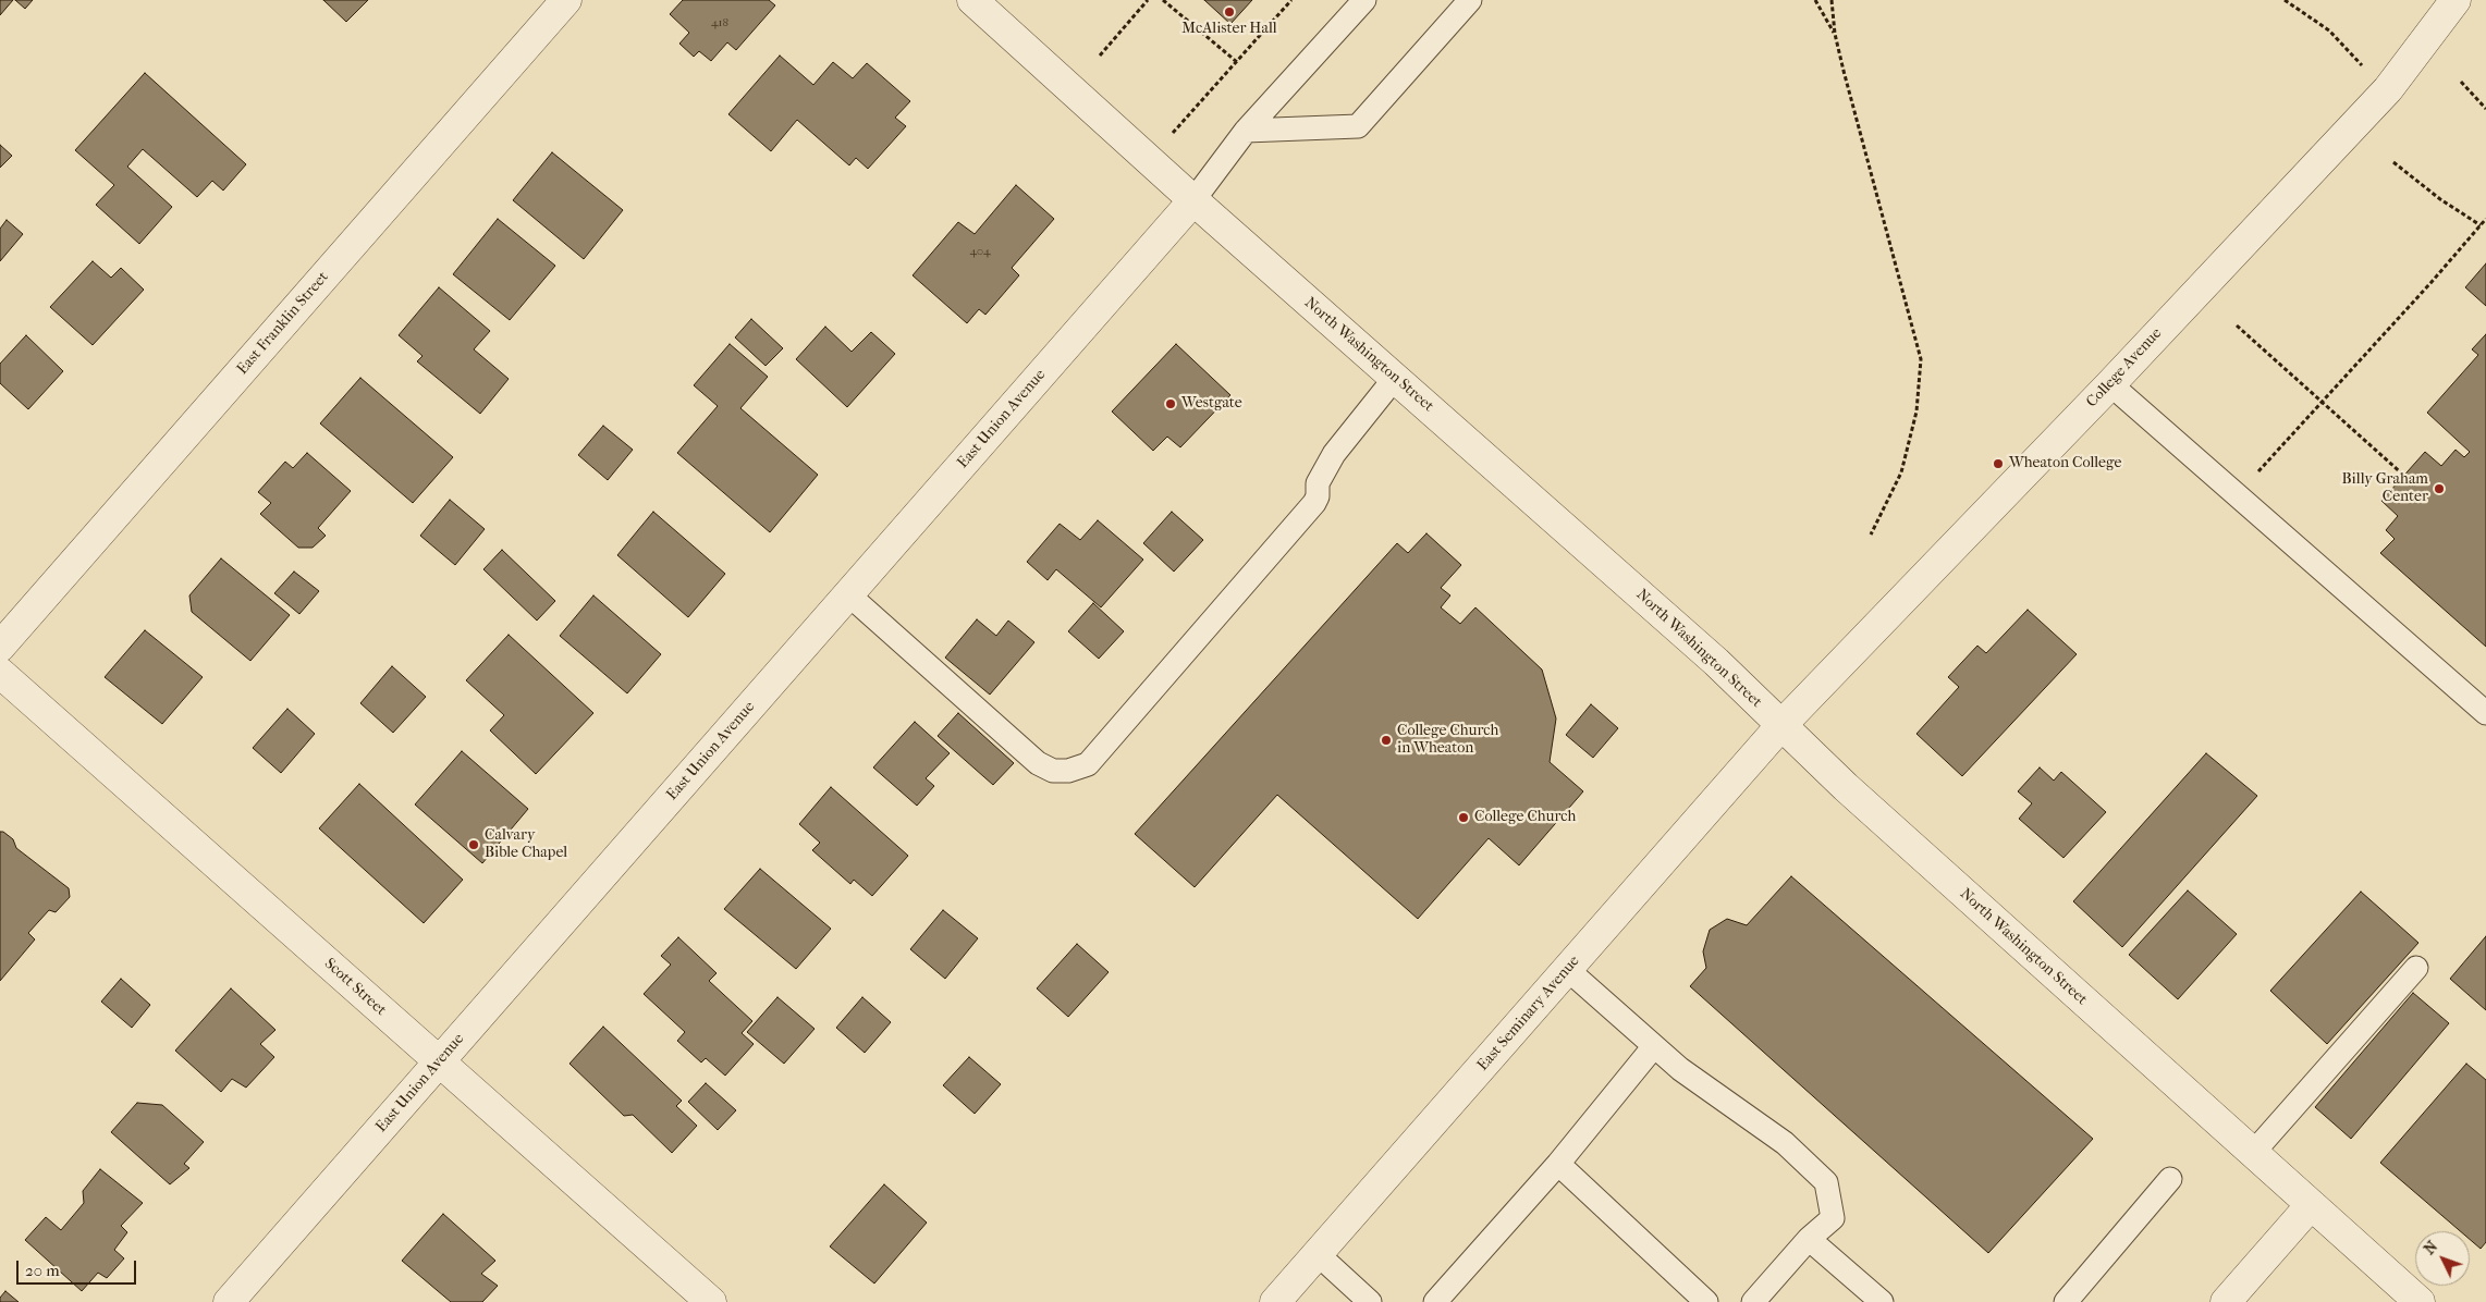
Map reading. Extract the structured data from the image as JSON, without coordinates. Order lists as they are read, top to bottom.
{
  "streets": {
    "street": [
      "East Franklin Street",
      "North Washington Street",
      "College Avenue",
      "East Union Avenue",
      "Scott Street",
      "East Seminary Avenue"
    ]
  },
  "crossings": [
    ["North Washington Street", "College Avenue"],
    ["North Washington Street", "East Union Avenue"],
    ["North Washington Street", "East Seminary Avenue"],
    ["College Avenue", "East Seminary Avenue"],
    ["East Union Avenue", "Scott Street"]
  ],
  "places": [
    "McAlister Hall",
    "Westgate",
    "Wheaton College",
    "Billy Graham Center",
    "College Church in Wheaton",
    "College Church",
    "Calvary Bible Chapel"
  ],
  "house_numbers": ["418", "404"],
  "scale_bar": "20 m",
  "north": "top left"
}
